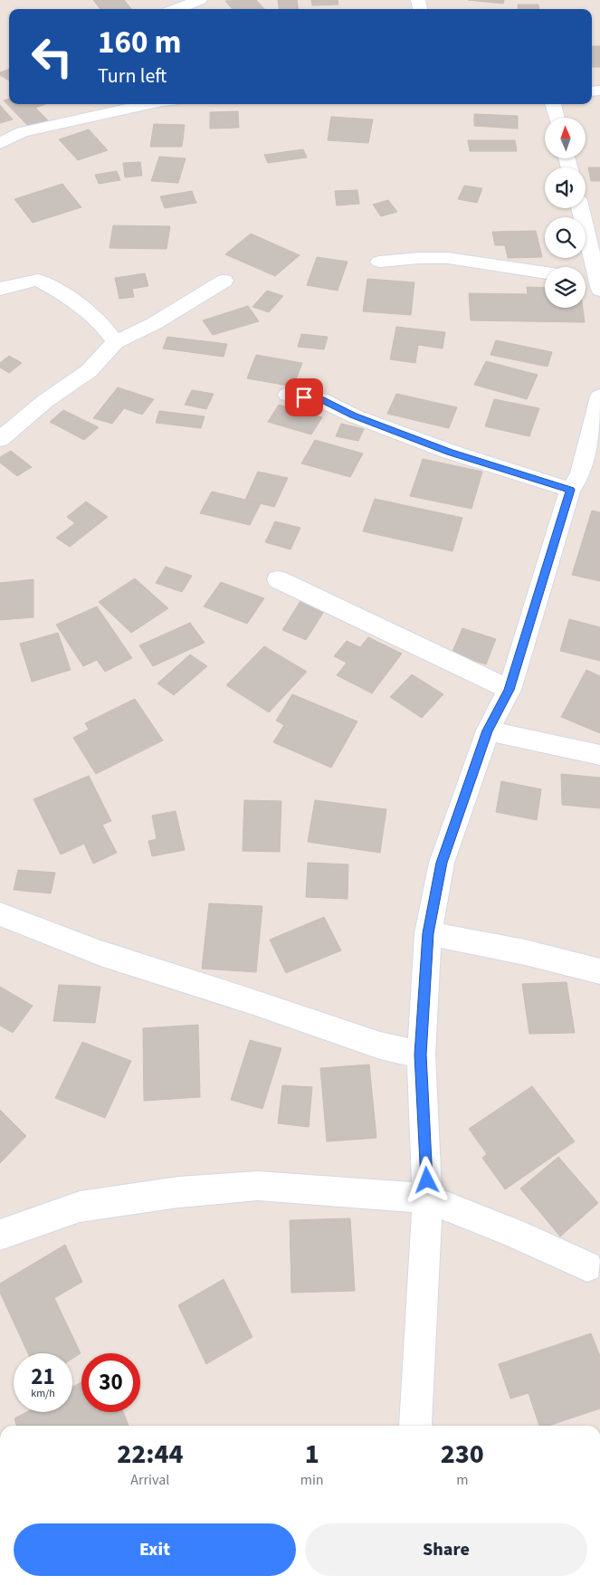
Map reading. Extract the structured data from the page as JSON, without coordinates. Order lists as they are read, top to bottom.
{
  "north": "top",
  "page": {
    "turn": ["160 m", "Turn left"],
    "speed": "21 km/h",
    "limit": "30",
    "eta": [
      "22:44",
      "Arrival",
      "1",
      "min",
      "230",
      "m"
    ],
    "buttons": ["Exit", "Share"]
  }
}
